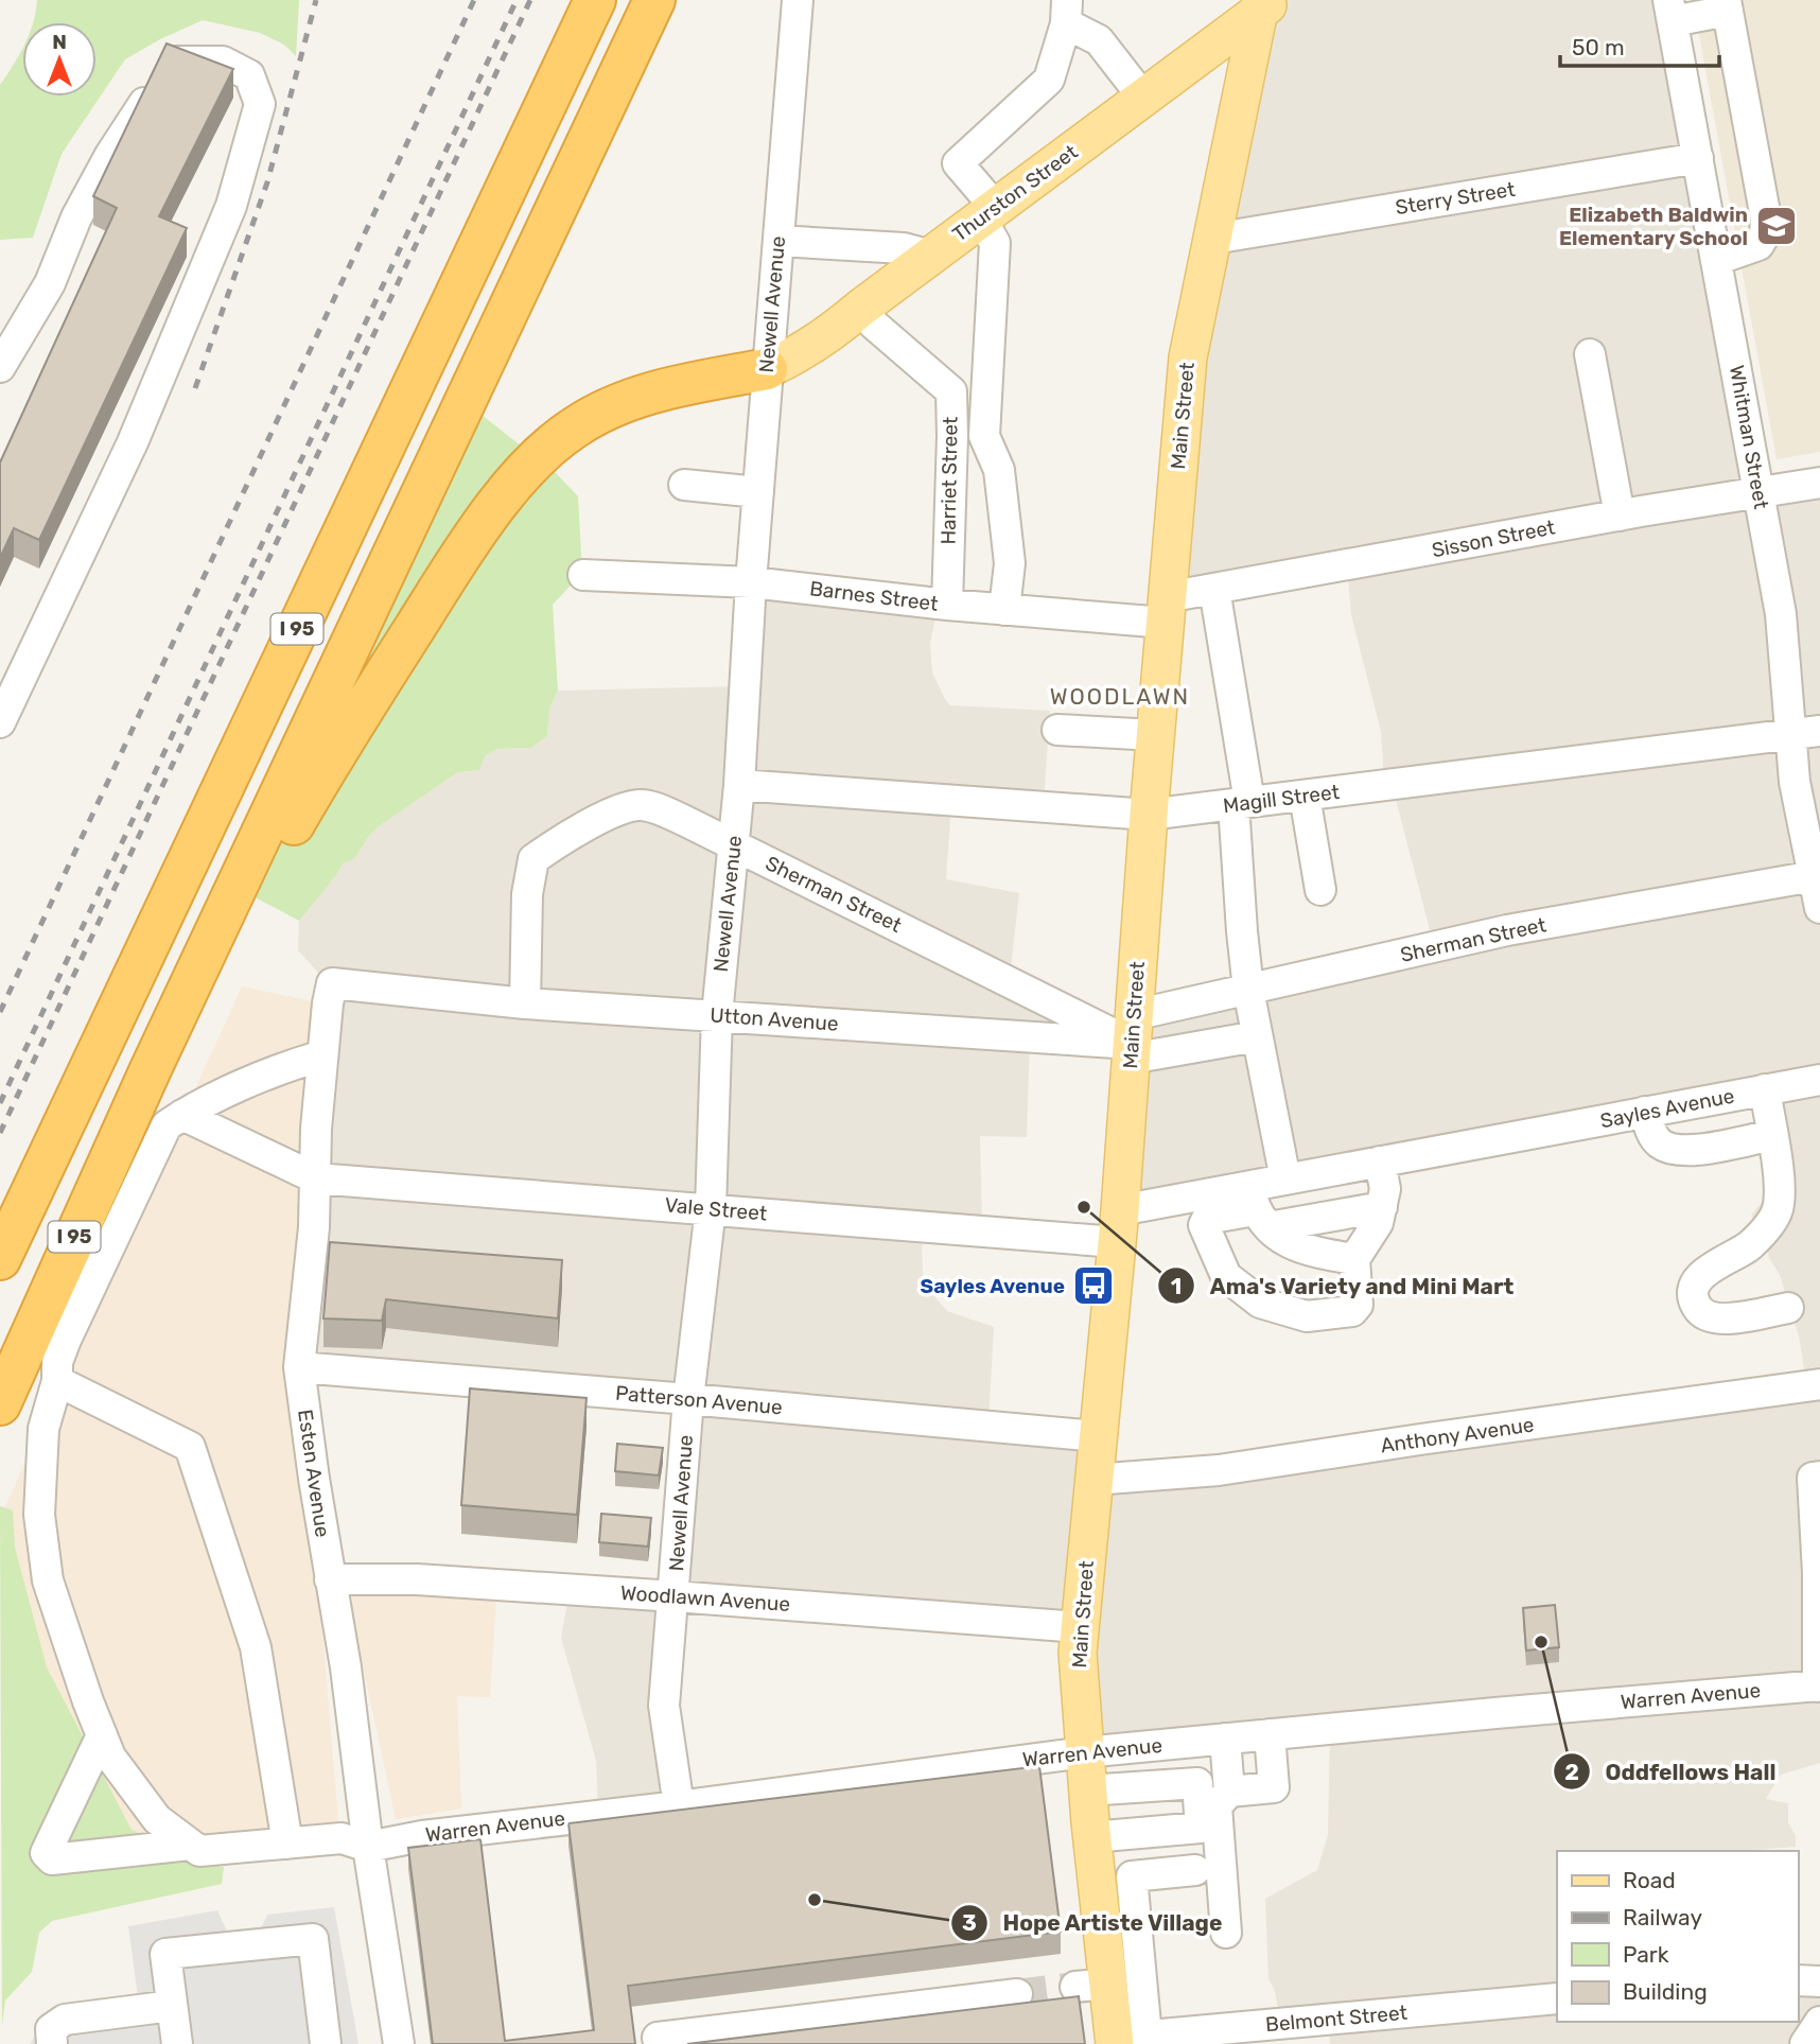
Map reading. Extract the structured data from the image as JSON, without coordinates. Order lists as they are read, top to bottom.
{
  "streets": {
    "highway": ["I 95"],
    "main road": ["Thurston Street", "Main Street"],
    "street": [
      "Sterry Street",
      "Newell Avenue",
      "Whitman Street",
      "Harriet Street",
      "Sisson Street",
      "Barnes Street",
      "Magill Street",
      "Sherman Street",
      "Utton Avenue",
      "Sayles Avenue",
      "Vale Street",
      "Patterson Avenue",
      "Anthony Avenue",
      "Esten Avenue",
      "Woodlawn Avenue",
      "Warren Avenue",
      "Belmont Street"
    ]
  },
  "crossings": [
    ["Thurston Street", "Newell Avenue"],
    ["Thurston Street", "Main Street"],
    ["Thurston Street", "Harriet Street"],
    ["Sterry Street", "Main Street"],
    ["Sterry Street", "Whitman Street"],
    ["Newell Avenue", "Barnes Street"],
    ["Newell Avenue", "Magill Street"],
    ["Newell Avenue", "Sherman Street"],
    ["Newell Avenue", "Utton Avenue"],
    ["Newell Avenue", "Vale Street"],
    ["Newell Avenue", "Patterson Avenue"],
    ["Newell Avenue", "Woodlawn Avenue"],
    ["Newell Avenue", "Warren Avenue"],
    ["Main Street", "Sisson Street"],
    ["Main Street", "Barnes Street"],
    ["Main Street", "Magill Street"],
    ["Main Street", "Sherman Street"],
    ["Main Street", "Utton Avenue"],
    ["Main Street", "Sayles Avenue"],
    ["Main Street", "Vale Street"],
    ["Main Street", "Patterson Avenue"],
    ["Main Street", "Anthony Avenue"],
    ["Main Street", "Woodlawn Avenue"],
    ["Main Street", "Warren Avenue"],
    ["Main Street", "Belmont Street"],
    ["Whitman Street", "Sisson Street"],
    ["Whitman Street", "Magill Street"],
    ["Whitman Street", "Sherman Street"],
    ["Harriet Street", "Barnes Street"],
    ["Sisson Street", "Barnes Street"],
    ["Sherman Street", "Utton Avenue"],
    ["Utton Avenue", "Esten Avenue"],
    ["Sayles Avenue", "Vale Street"],
    ["Vale Street", "Esten Avenue"],
    ["Patterson Avenue", "Esten Avenue"],
    ["Esten Avenue", "Woodlawn Avenue"],
    ["Esten Avenue", "Warren Avenue"]
  ],
  "districts": ["WOODLAWN"],
  "places": {
    "school or university": ["Elizabeth Baldwin Elementary School"],
    "other": ["Ama's Variety and Mini Mart", "Oddfellows Hall", "Hope Artiste Village"],
    "bus stop": ["Sayles Avenue"]
  },
  "legend": [
    "Road",
    "Railway",
    "Park",
    "Building"
  ],
  "scale_bar": "50 m",
  "north": "top"
}
